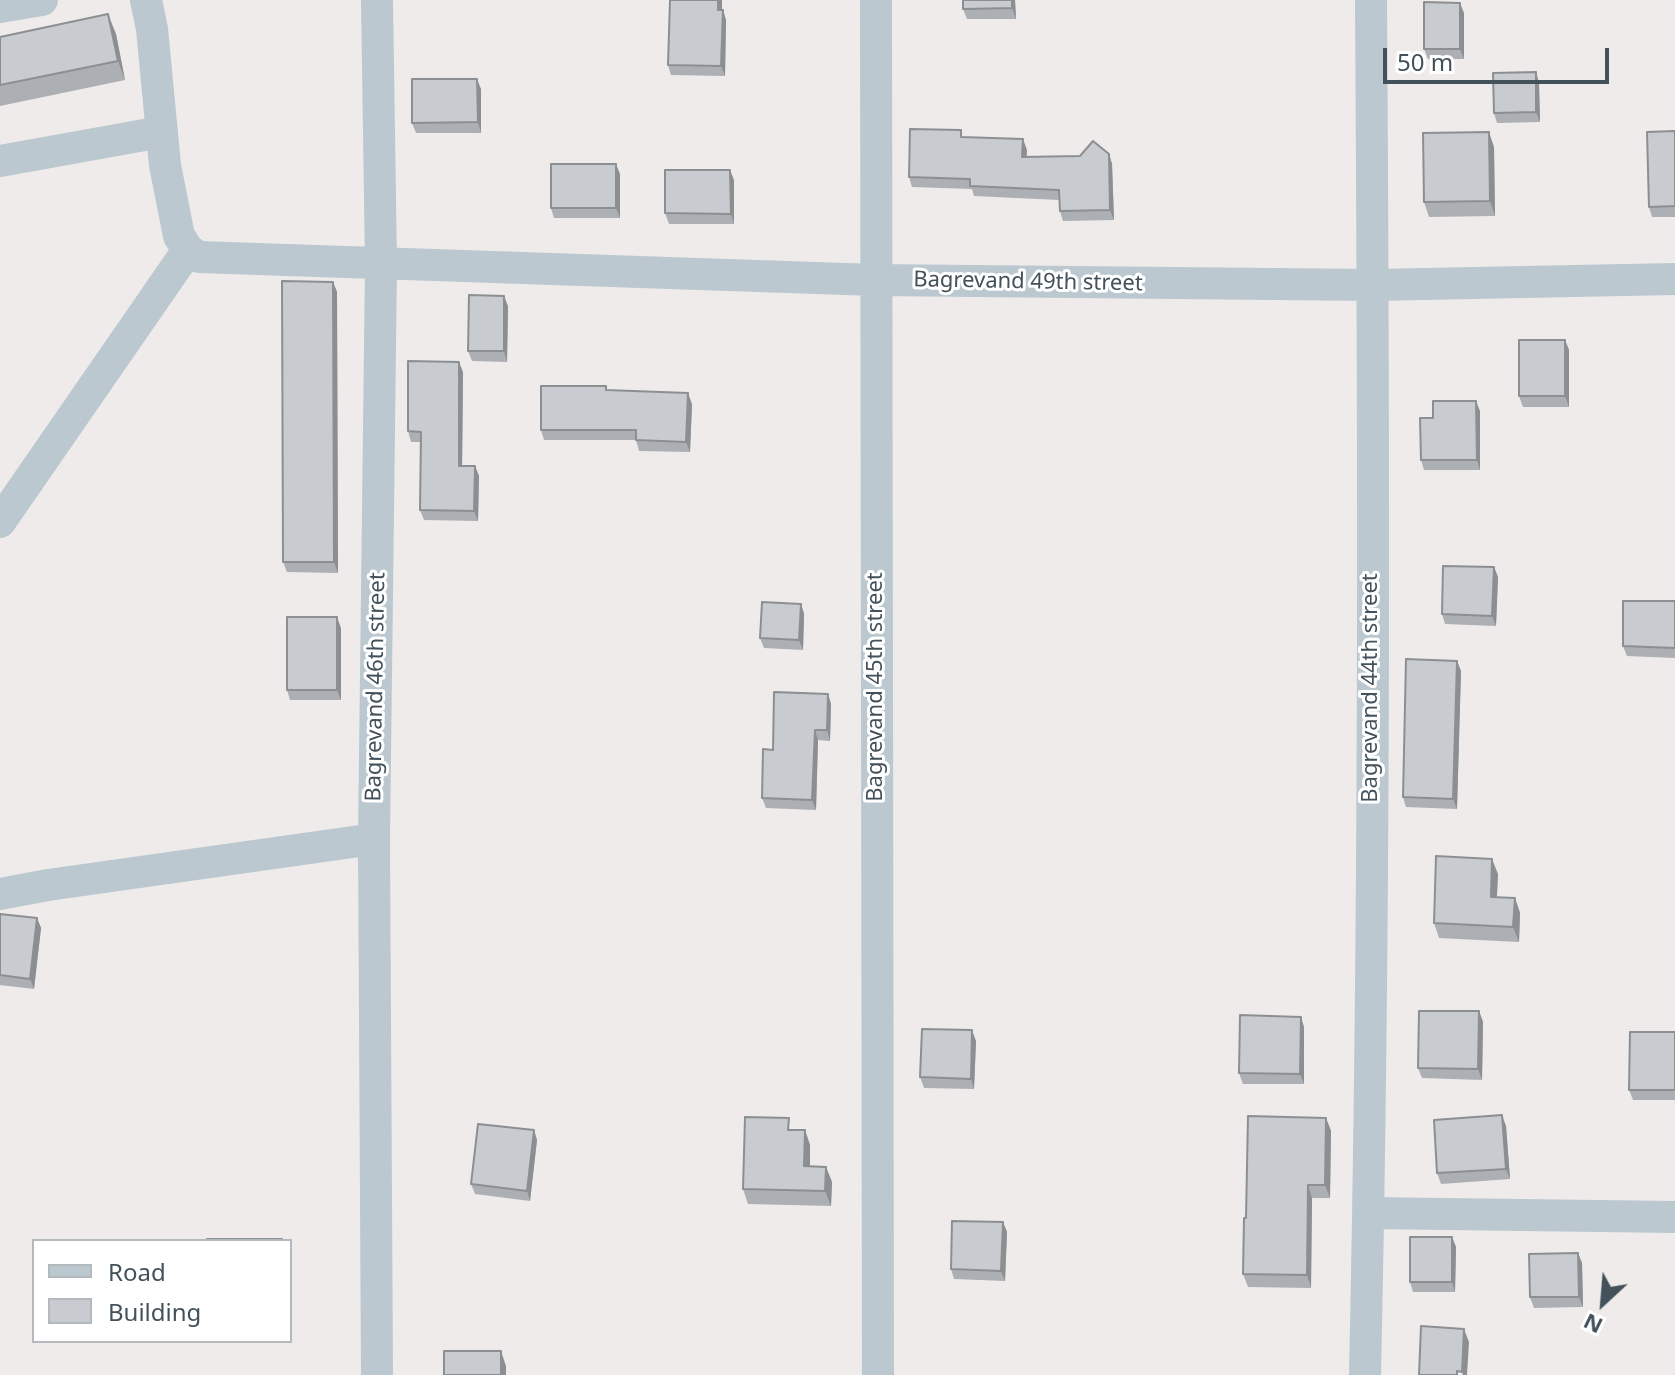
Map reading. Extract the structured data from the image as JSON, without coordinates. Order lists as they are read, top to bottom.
{
  "streets": {
    "street": [
      "Bagrevand 49th street",
      "Bagrevand 46th street",
      "Bagrevand 45th street",
      "Bagrevand 44th street"
    ]
  },
  "crossings": [
    ["Bagrevand 49th street", "Bagrevand 46th street"],
    ["Bagrevand 49th street", "Bagrevand 45th street"],
    ["Bagrevand 49th street", "Bagrevand 44th street"]
  ],
  "legend": ["Road", "Building"],
  "scale_bar": "50 m",
  "north": "bottom left"
}
